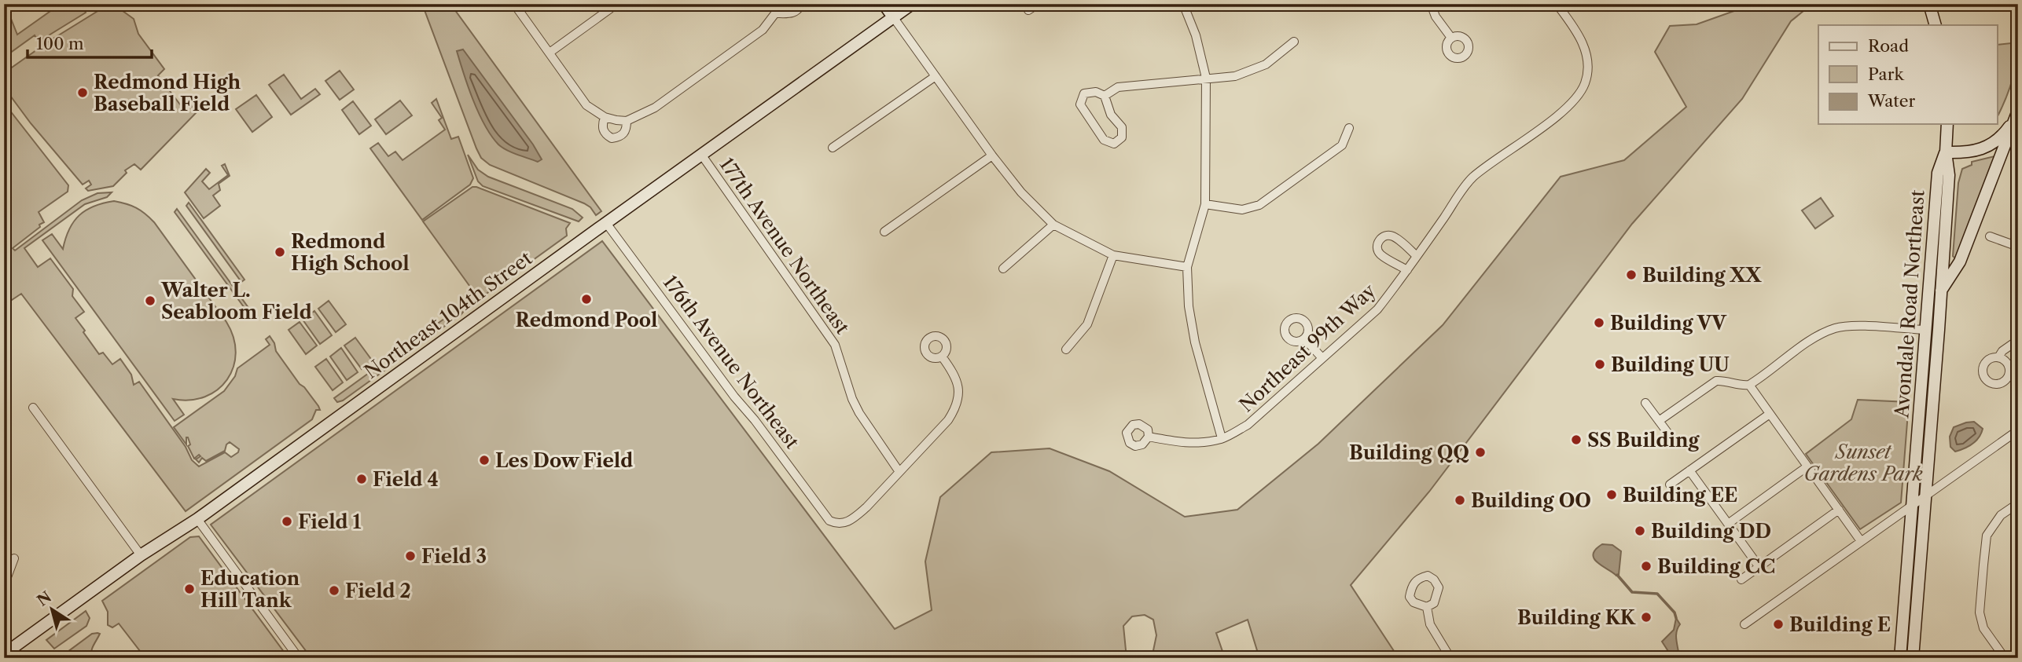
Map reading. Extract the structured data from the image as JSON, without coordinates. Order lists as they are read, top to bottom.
{
  "streets": {
    "main road": ["Avondale Road Northeast", "Northeast 104th Street"],
    "street": ["177th Avenue Northeast", "Northeast 99th Way", "176th Avenue Northeast"]
  },
  "crossings": [
    ["177th Avenue Northeast", "Northeast 104th Street"],
    ["177th Avenue Northeast", "176th Avenue Northeast"],
    ["Northeast 104th Street", "176th Avenue Northeast"]
  ],
  "parks": ["Sunset Gardens Park"],
  "places": [
    "Redmond High Baseball Field",
    "Redmond High School",
    "Building XX",
    "Redmond Pool",
    "Walter L. Seabloom Field",
    "Building VV",
    "Building UU",
    "SS Building",
    "Building QQ",
    "Les Dow Field",
    "Field 4",
    "Building EE",
    "Building OO",
    "Field 1",
    "Building DD",
    "Field 3",
    "Building CC",
    "Education Hill Tank",
    "Field 2",
    "Building KK",
    "Building E"
  ],
  "legend": ["Road", "Park", "Water"],
  "scale_bar": "100 m",
  "north": "top left"
}
